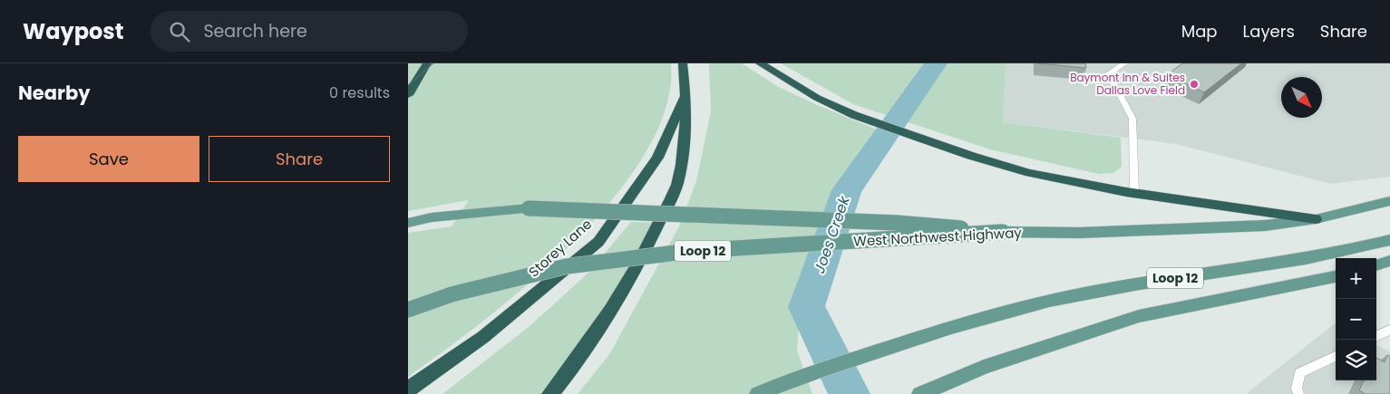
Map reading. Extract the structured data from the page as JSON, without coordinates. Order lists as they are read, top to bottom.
{
  "streets": {
    "highway": ["Storey Lane"],
    "main road": ["West Northwest Highway", "Loop 12"]
  },
  "water": ["Joes Creek"],
  "places": ["Baymont Inn & Suites Dallas Love Field"],
  "north": "bottom right",
  "page": {
    "header": "Waypost",
    "search": "Search here",
    "nav": ["Map", "Layers", "Share"],
    "heading": ["Nearby", "0 results"],
    "buttons": ["Save", "Share"],
    "map_buttons": ["+", "−"]
  }
}
